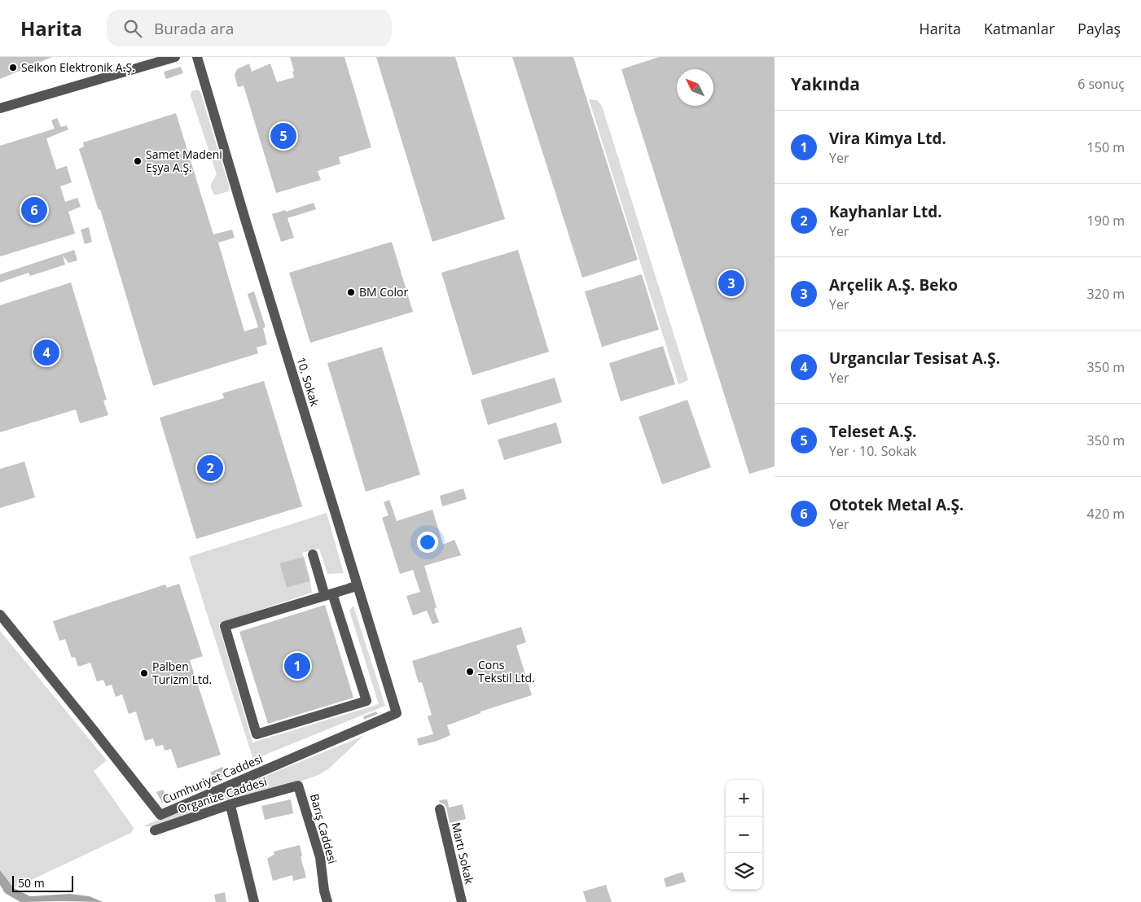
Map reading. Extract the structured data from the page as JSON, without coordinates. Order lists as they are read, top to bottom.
{
  "streets": {
    "street": [
      "10. Sokak",
      "Cumhuriyet Caddesi",
      "Organize Caddesi",
      "Barış Caddesi",
      "Martı Sokak"
    ]
  },
  "crossings": [
    ["10. Sokak", "Cumhuriyet Caddesi"],
    ["Organize Caddesi", "Barış Caddesi"]
  ],
  "places": [
    "Seikon Elektronik A.Ş.",
    "Samet Madeni Eşya A.Ş.",
    "BM Color",
    "Cons Tekstil Ltd.",
    "Palben Turizm Ltd."
  ],
  "scale_bar": "50 m",
  "north": "top left",
  "page": {
    "header": "Harita",
    "search": "Burada ara",
    "nav": ["Harita", "Katmanlar", "Paylaş"],
    "heading": ["Yakında", "6 sonuç"],
    "list": [
      {
        "mark": "1",
        "name": "Vira Kimya Ltd.",
        "note": "Yer",
        "value": "150 m"
      },
      {
        "mark": "2",
        "name": "Kayhanlar Ltd.",
        "note": "Yer",
        "value": "190 m"
      },
      {
        "mark": "3",
        "name": "Arçelik A.Ş. Beko",
        "note": "Yer",
        "value": "320 m"
      },
      {
        "mark": "4",
        "name": "Urgancılar Tesisat A.Ş.",
        "note": "Yer",
        "value": "350 m"
      },
      {
        "mark": "5",
        "name": "Teleset A.Ş.",
        "note": "Yer · 10. Sokak",
        "value": "350 m"
      },
      {
        "mark": "6",
        "name": "Ototek Metal A.Ş.",
        "note": "Yer",
        "value": "420 m"
      }
    ],
    "pins": [
      "5",
      "6",
      "3",
      "4",
      "2",
      "1"
    ],
    "map_buttons": ["+", "−"],
    "scale": "50 m"
  }
}
